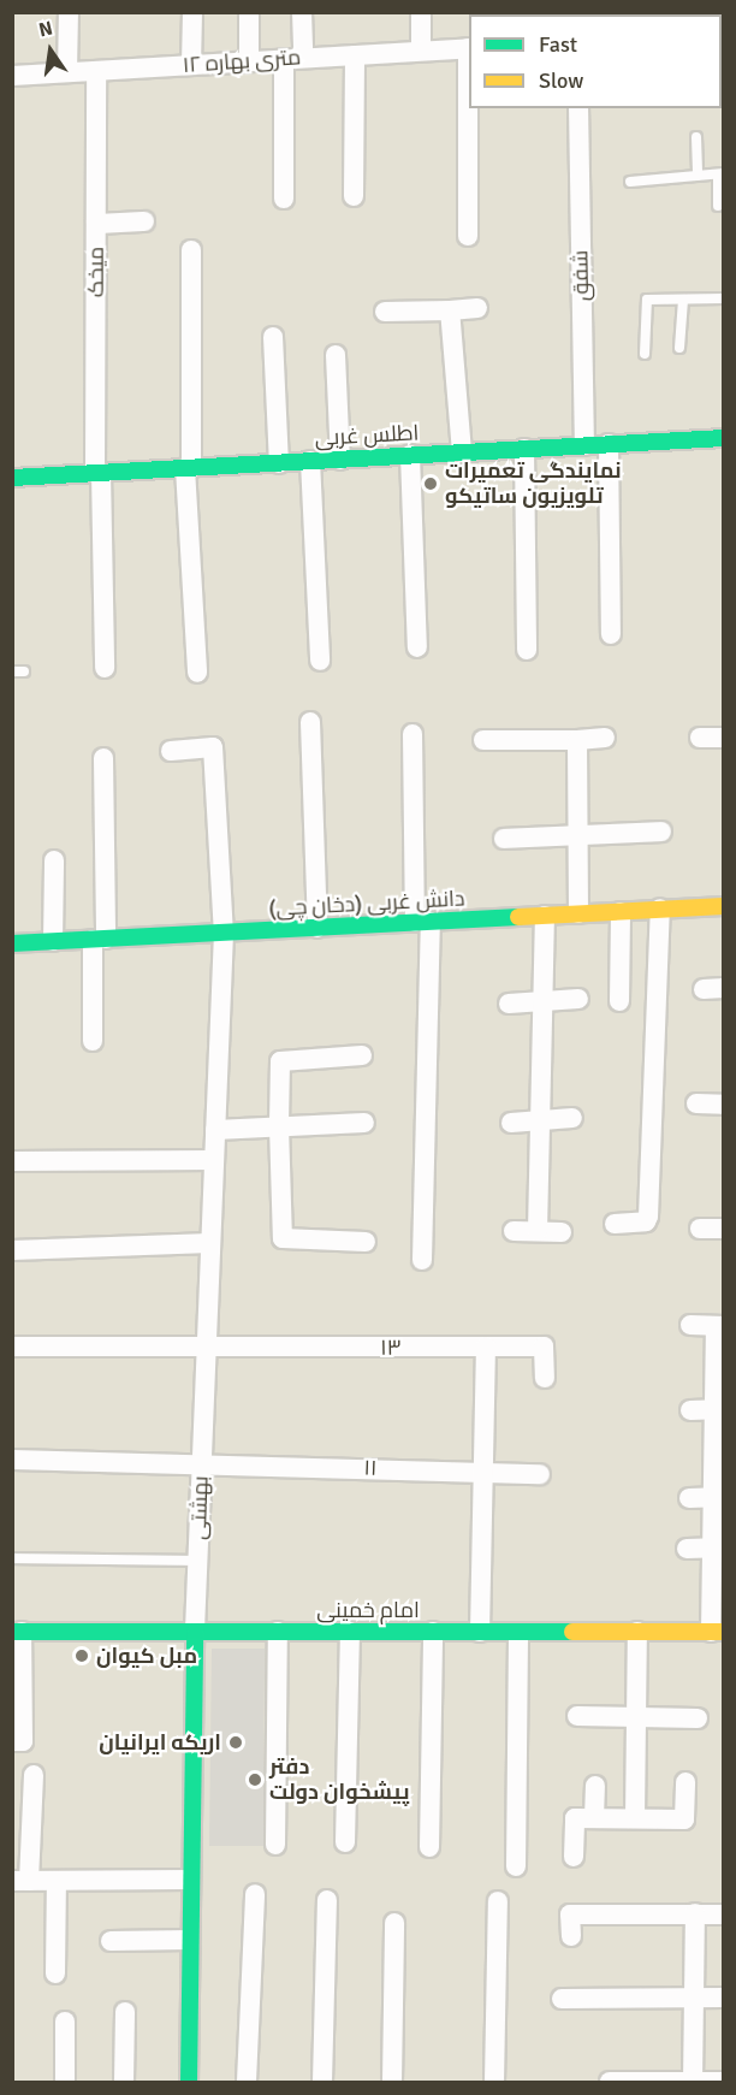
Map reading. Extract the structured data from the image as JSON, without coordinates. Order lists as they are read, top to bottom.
{
  "streets": {
    "street": [
      "۱۲ متری بهاره",
      "میخک",
      "شفق",
      "اطلس غربی",
      "دانش غربی (دخان چی)",
      "۱۳",
      "۱۱",
      "بهشتی",
      "امام خمینی"
    ]
  },
  "crossings": [
    ["۱۲ متری بهاره", "میخک"],
    ["میخک", "اطلس غربی"],
    ["شفق", "اطلس غربی"],
    ["دانش غربی (دخان چی)", "بهشتی"],
    ["۱۳", "بهشتی"],
    ["۱۱", "بهشتی"],
    ["بهشتی", "امام خمینی"]
  ],
  "places": [
    "نمایندگی تعمیرات تلویزیون ساتیکو",
    "مبل کیوان",
    "اریکه ایرانیان",
    "دفتر پیشخوان دولت"
  ],
  "legend": ["Fast", "Slow"],
  "north": "top"
}
